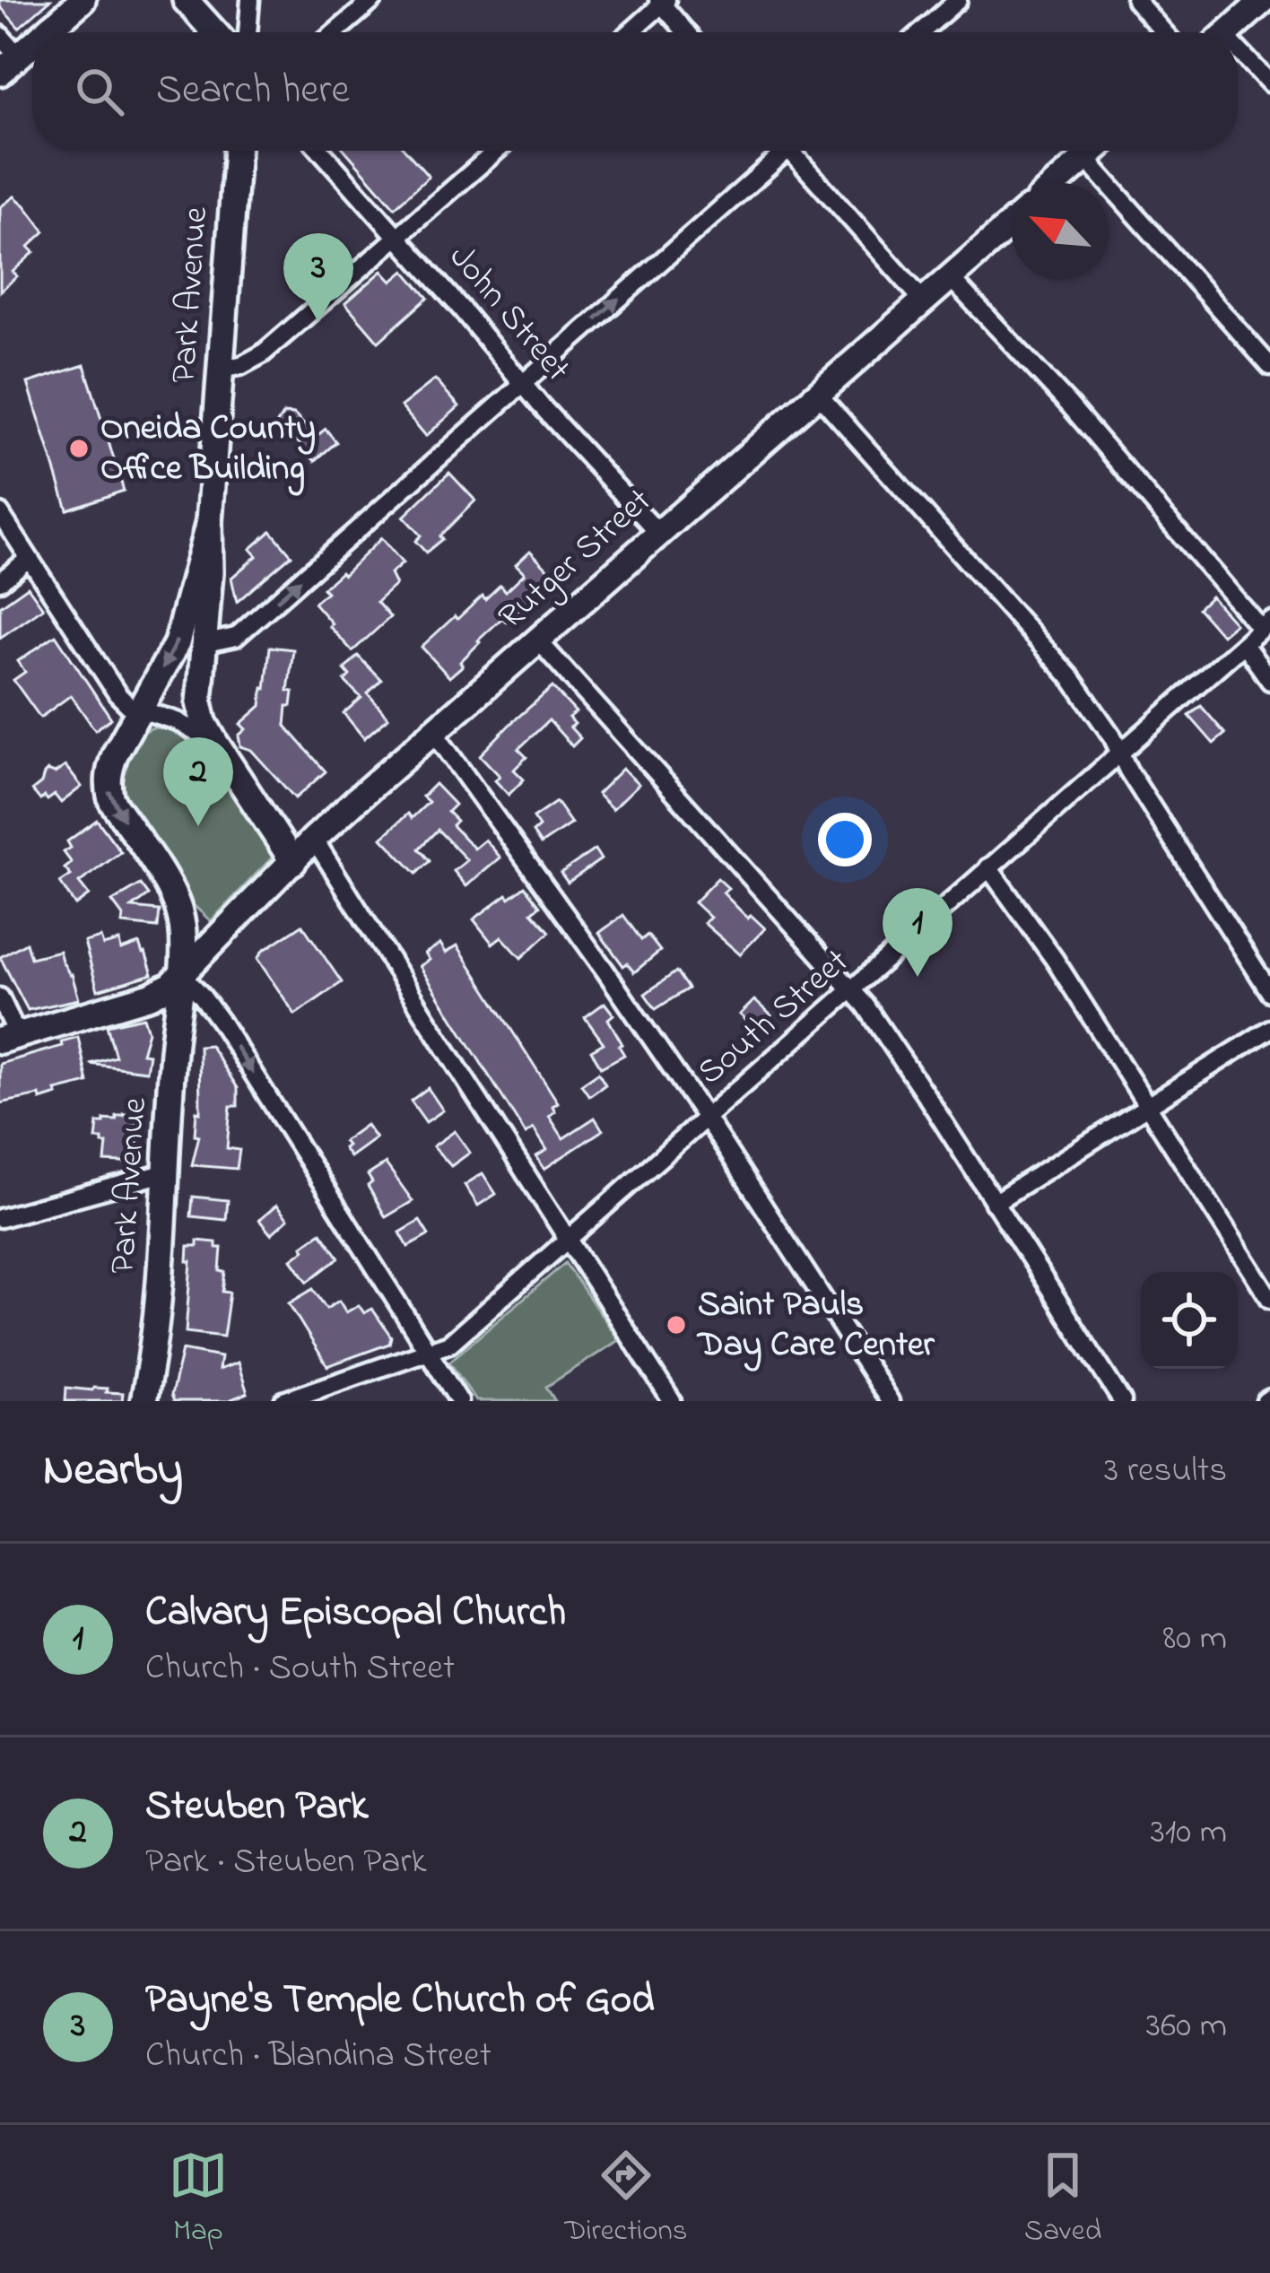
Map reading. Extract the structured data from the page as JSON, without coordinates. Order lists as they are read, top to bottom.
{
  "streets": {
    "street": [
      "Park Avenue",
      "John Street",
      "Rutger Street",
      "South Street"
    ]
  },
  "crossings": [
    ["Park Avenue", "Rutger Street"],
    ["John Street", "Rutger Street"]
  ],
  "places": ["Oneida County Office Building", "Saint Pauls Day Care Center"],
  "north": "top left",
  "page": {
    "search": "Search here",
    "pins": ["3", "2", "1"],
    "heading": ["Nearby", "3 results"],
    "list": [
      {
        "mark": "1",
        "name": "Calvary Episcopal Church",
        "note": "Church · South Street",
        "value": "80 m"
      },
      {
        "mark": "2",
        "name": "Steuben Park",
        "note": "Park · Steuben Park",
        "value": "310 m"
      },
      {
        "mark": "3",
        "name": "Payne's Temple Church of God",
        "note": "Church · Blandina Street",
        "value": "360 m"
      }
    ],
    "nav": ["Map", "Directions", "Saved"]
  }
}
